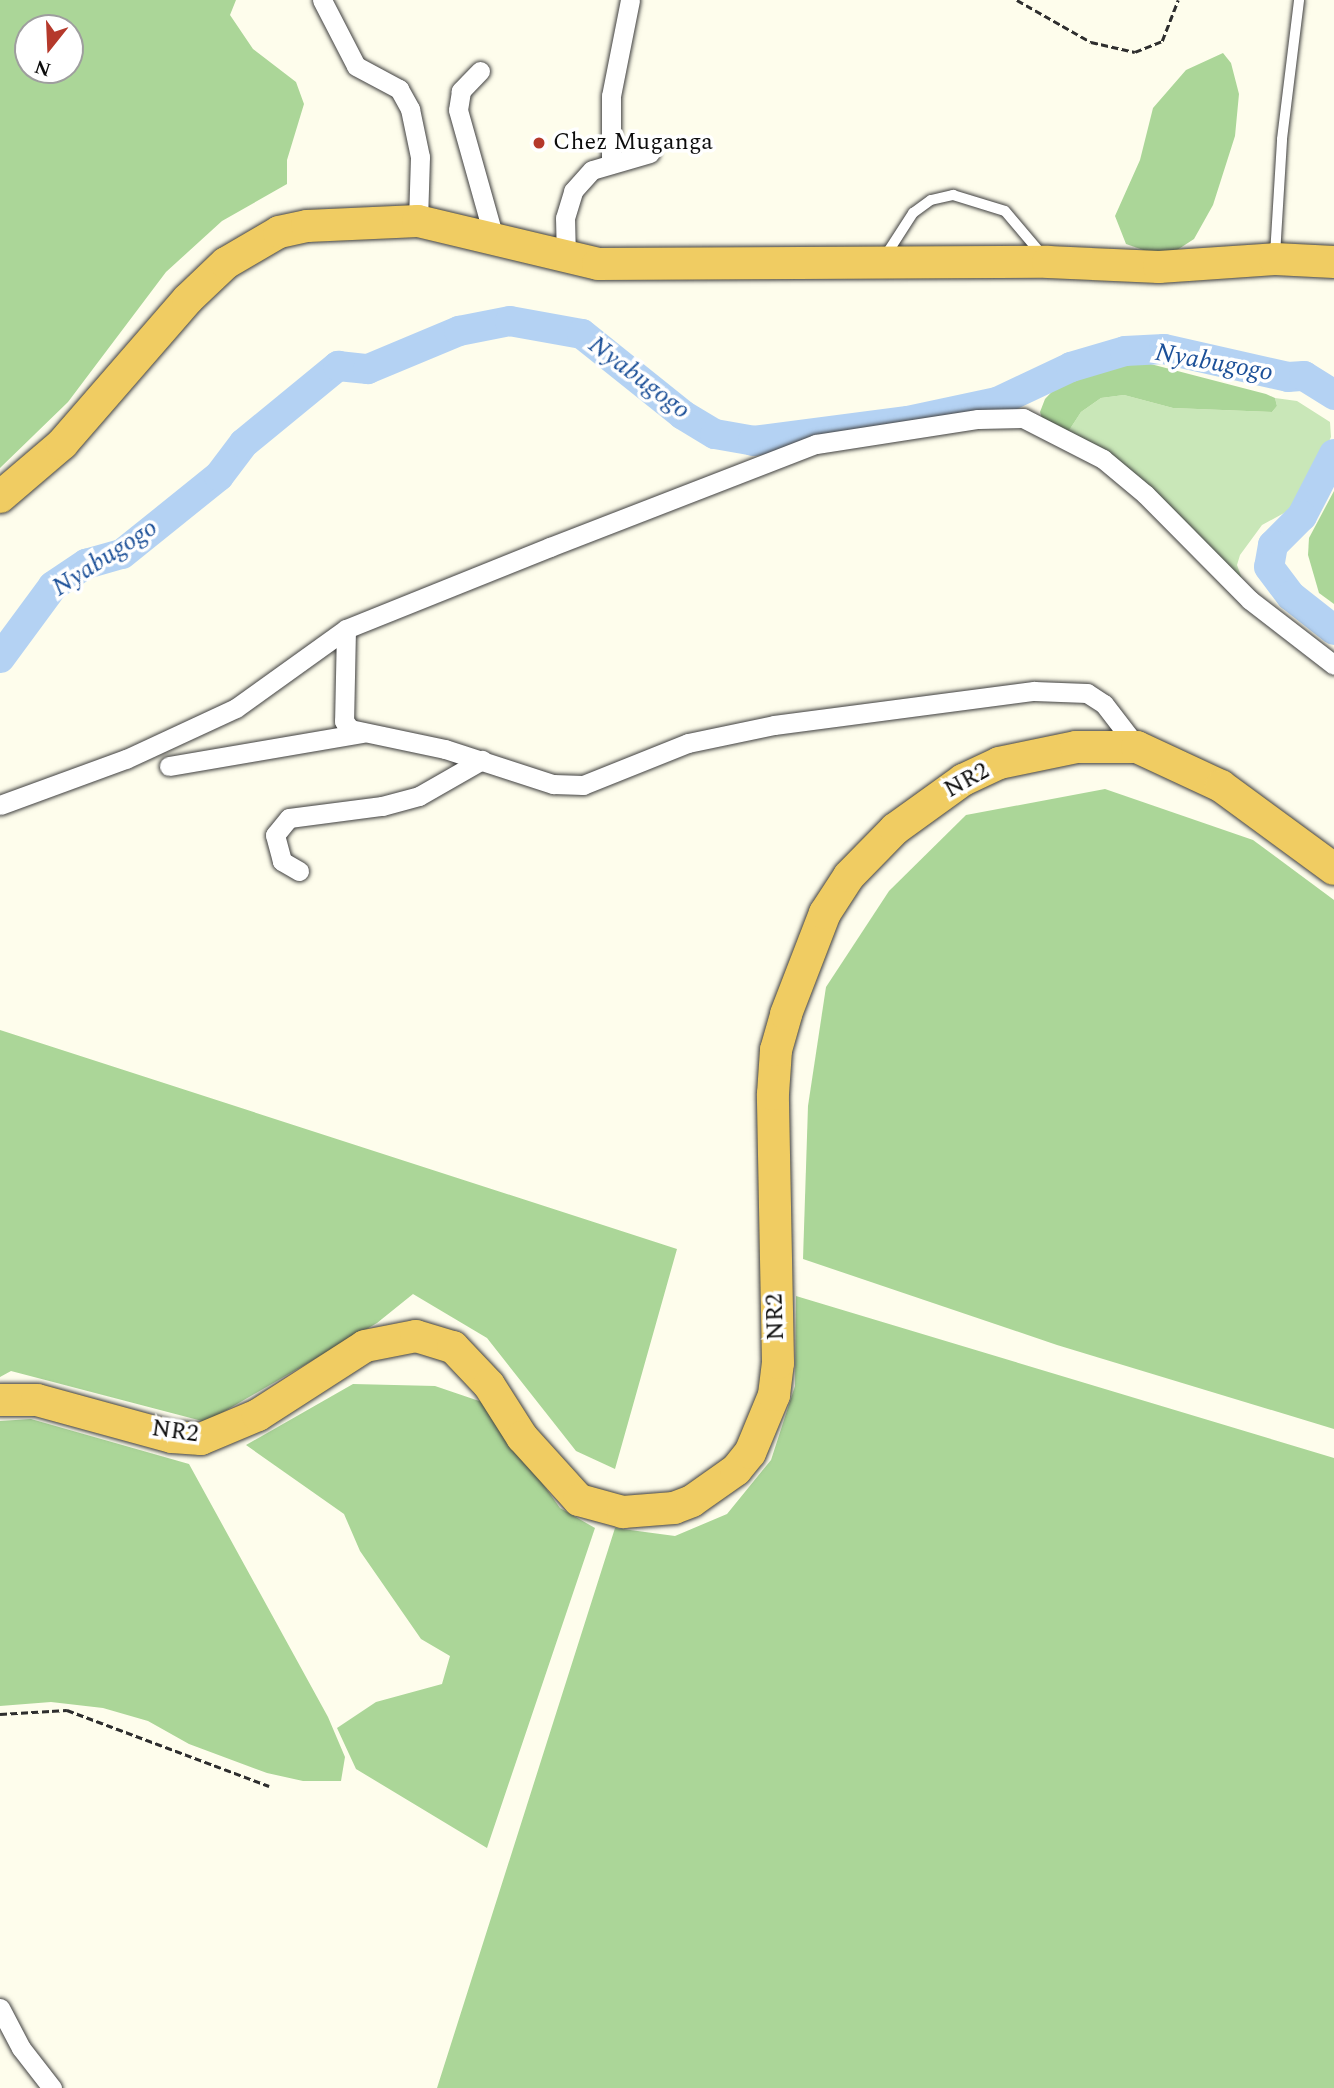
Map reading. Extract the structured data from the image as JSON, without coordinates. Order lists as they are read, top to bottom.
{
  "streets": {
    "highway": ["NR2"]
  },
  "water": ["Nyabugogo"],
  "places": ["Chez Muganga"],
  "north": "bottom"
}
